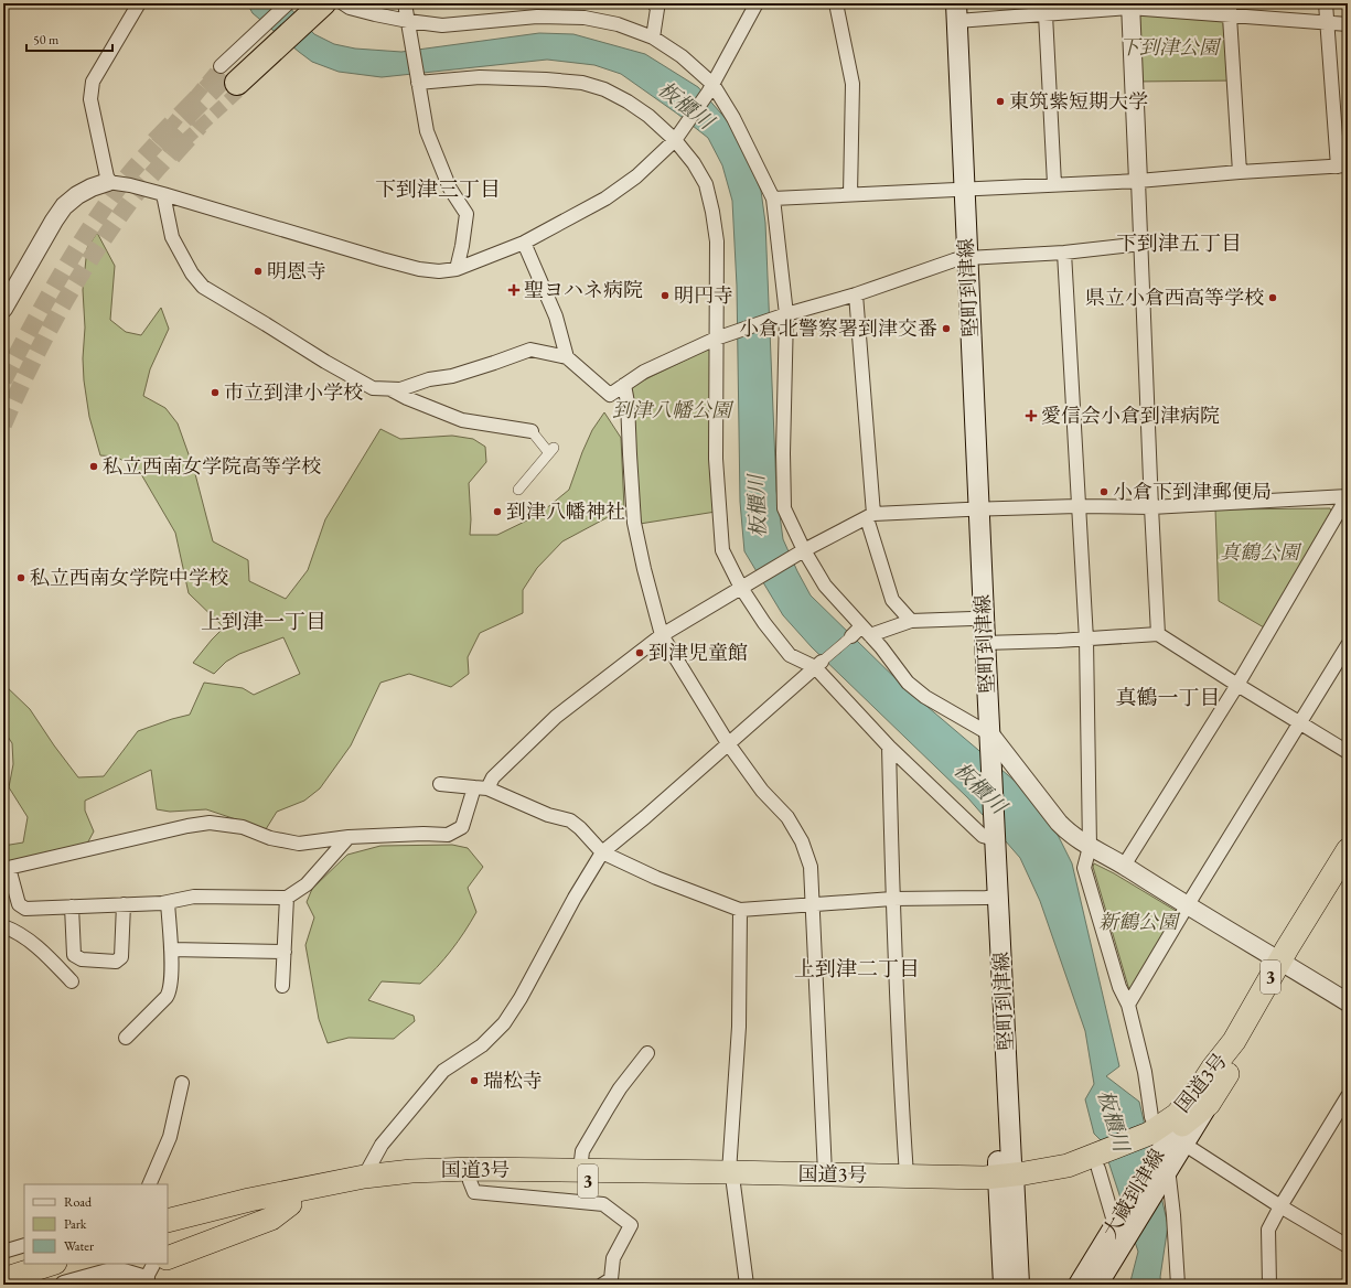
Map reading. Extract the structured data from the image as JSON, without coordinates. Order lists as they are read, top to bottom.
{
  "streets": {
    "highway": ["3", "国道3号"],
    "main road": ["堅町到津線", "大蔵到津線"]
  },
  "crossings": [
    ["堅町到津線", "国道3号"],
    ["国道3号", "大蔵到津線"]
  ],
  "districts": [
    "下到津三丁目",
    "下到津五丁目",
    "上到津一丁目",
    "真鶴一丁目",
    "上到津二丁目"
  ],
  "water": ["板櫃川"],
  "parks": [
    "下到津公園",
    "到津八幡公園",
    "真鶴公園",
    "新鶴公園"
  ],
  "places": {
    "other": [
      "東筑紫短期大学",
      "明恩寺",
      "明円寺",
      "県立小倉西高等学校",
      "小倉北警察署到津交番",
      "市立到津小学校",
      "私立西南女学院高等学校",
      "小倉下到津郵便局",
      "到津八幡神社",
      "私立西南女学院中学校",
      "到津児童館",
      "瑞松寺"
    ],
    "health": ["聖ヨハネ病院", "愛信会小倉到津病院"]
  },
  "legend": ["Road", "Park", "Water"],
  "scale_bar": "50 m"
}
